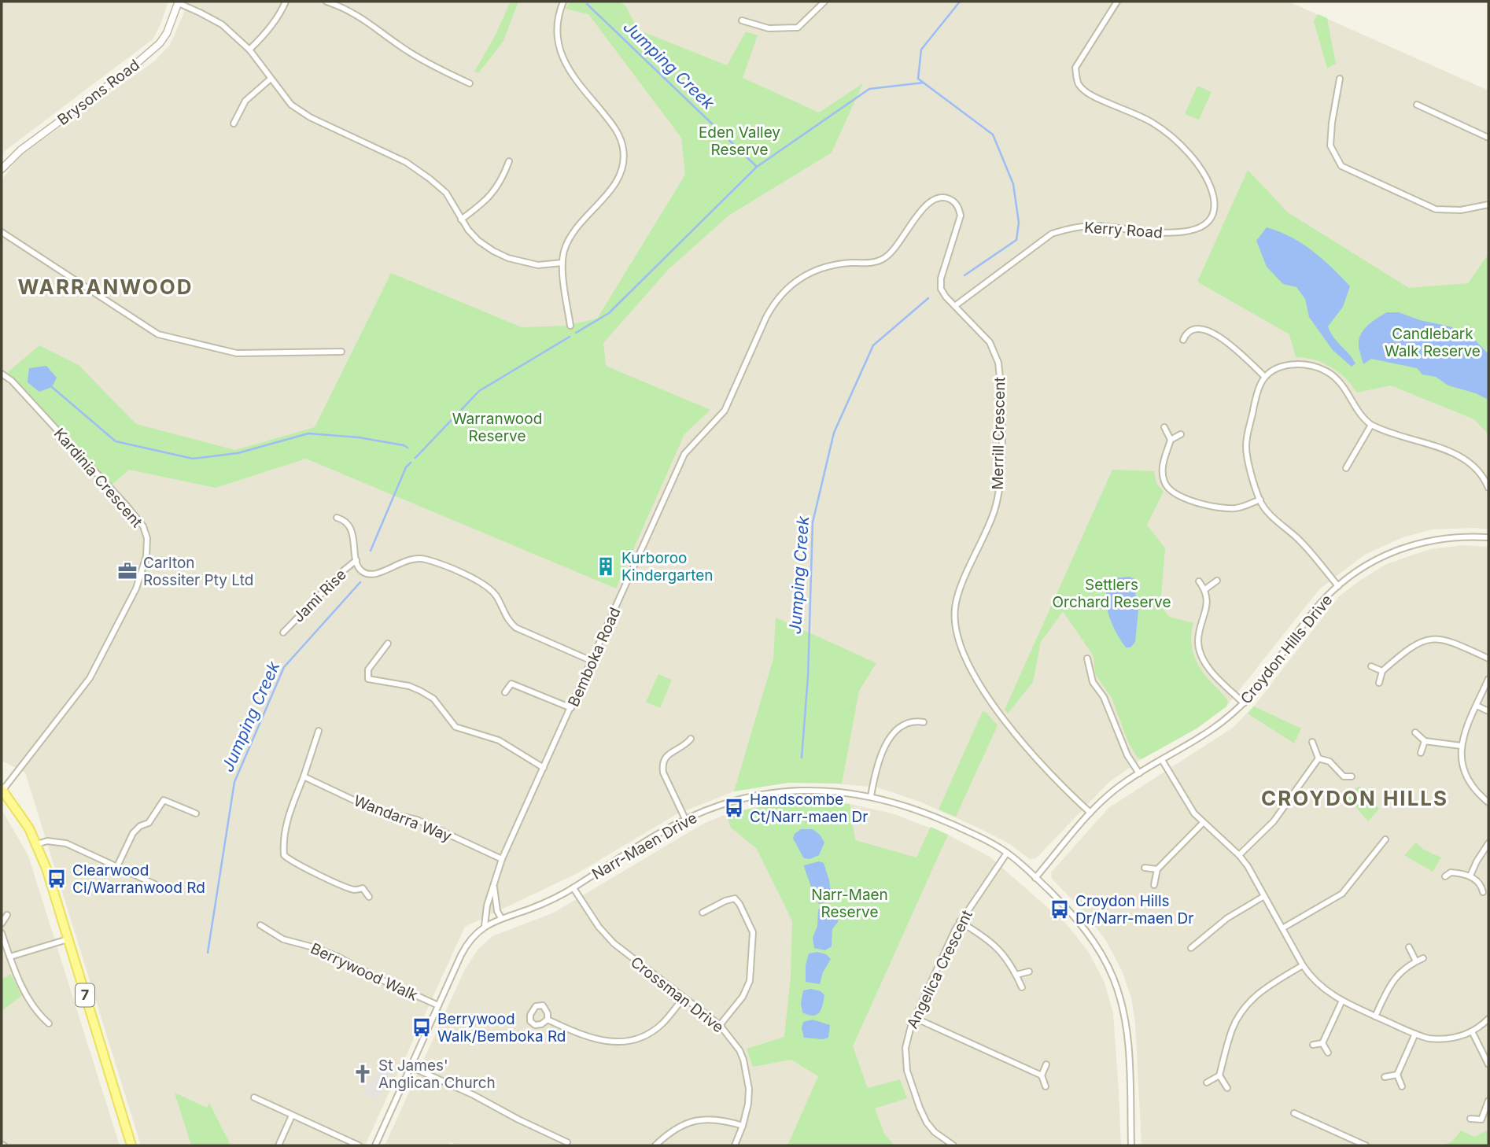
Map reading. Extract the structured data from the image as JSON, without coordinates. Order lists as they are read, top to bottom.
{
  "streets": {
    "main road": ["7"],
    "street": [
      "Brysons Road",
      "Kerry Road",
      "Merrill Crescent",
      "Kardinia Crescent",
      "Jami Rise",
      "Croydon Hills Drive",
      "Bemboka Road",
      "Wandarra Way",
      "Narr-Maen Drive",
      "Angelica Crescent",
      "Berrywood Walk",
      "Crossman Drive"
    ]
  },
  "crossings": [
    ["Kerry Road", "Merrill Crescent"],
    ["Merrill Crescent", "Croydon Hills Drive"],
    ["Merrill Crescent", "Bemboka Road"],
    ["Kardinia Crescent", "7"],
    ["Croydon Hills Drive", "Narr-Maen Drive"],
    ["Bemboka Road", "Wandarra Way"],
    ["Bemboka Road", "Narr-Maen Drive"],
    ["Narr-Maen Drive", "Angelica Crescent"],
    ["Narr-Maen Drive", "Crossman Drive"]
  ],
  "districts": ["WARRANWOOD", "CROYDON HILLS"],
  "water": ["Jumping Creek"],
  "parks": [
    "Eden Valley Reserve",
    "Candlebark Walk Reserve",
    "Warranwood Reserve",
    "Settlers Orchard Reserve",
    "Narr-Maen Reserve"
  ],
  "places": {
    "building": ["Kurboroo Kindergarten"],
    "office": ["Carlton Rossiter Pty Ltd"],
    "bus stop": [
      "Handscombe Ct/Narr-maen Dr",
      "Clearwood Cl/Warranwood Rd",
      "Croydon Hills Dr/Narr-maen Dr",
      "Berrywood Walk/Bemboka Rd"
    ],
    "church": ["St James' Anglican Church"]
  }
}
